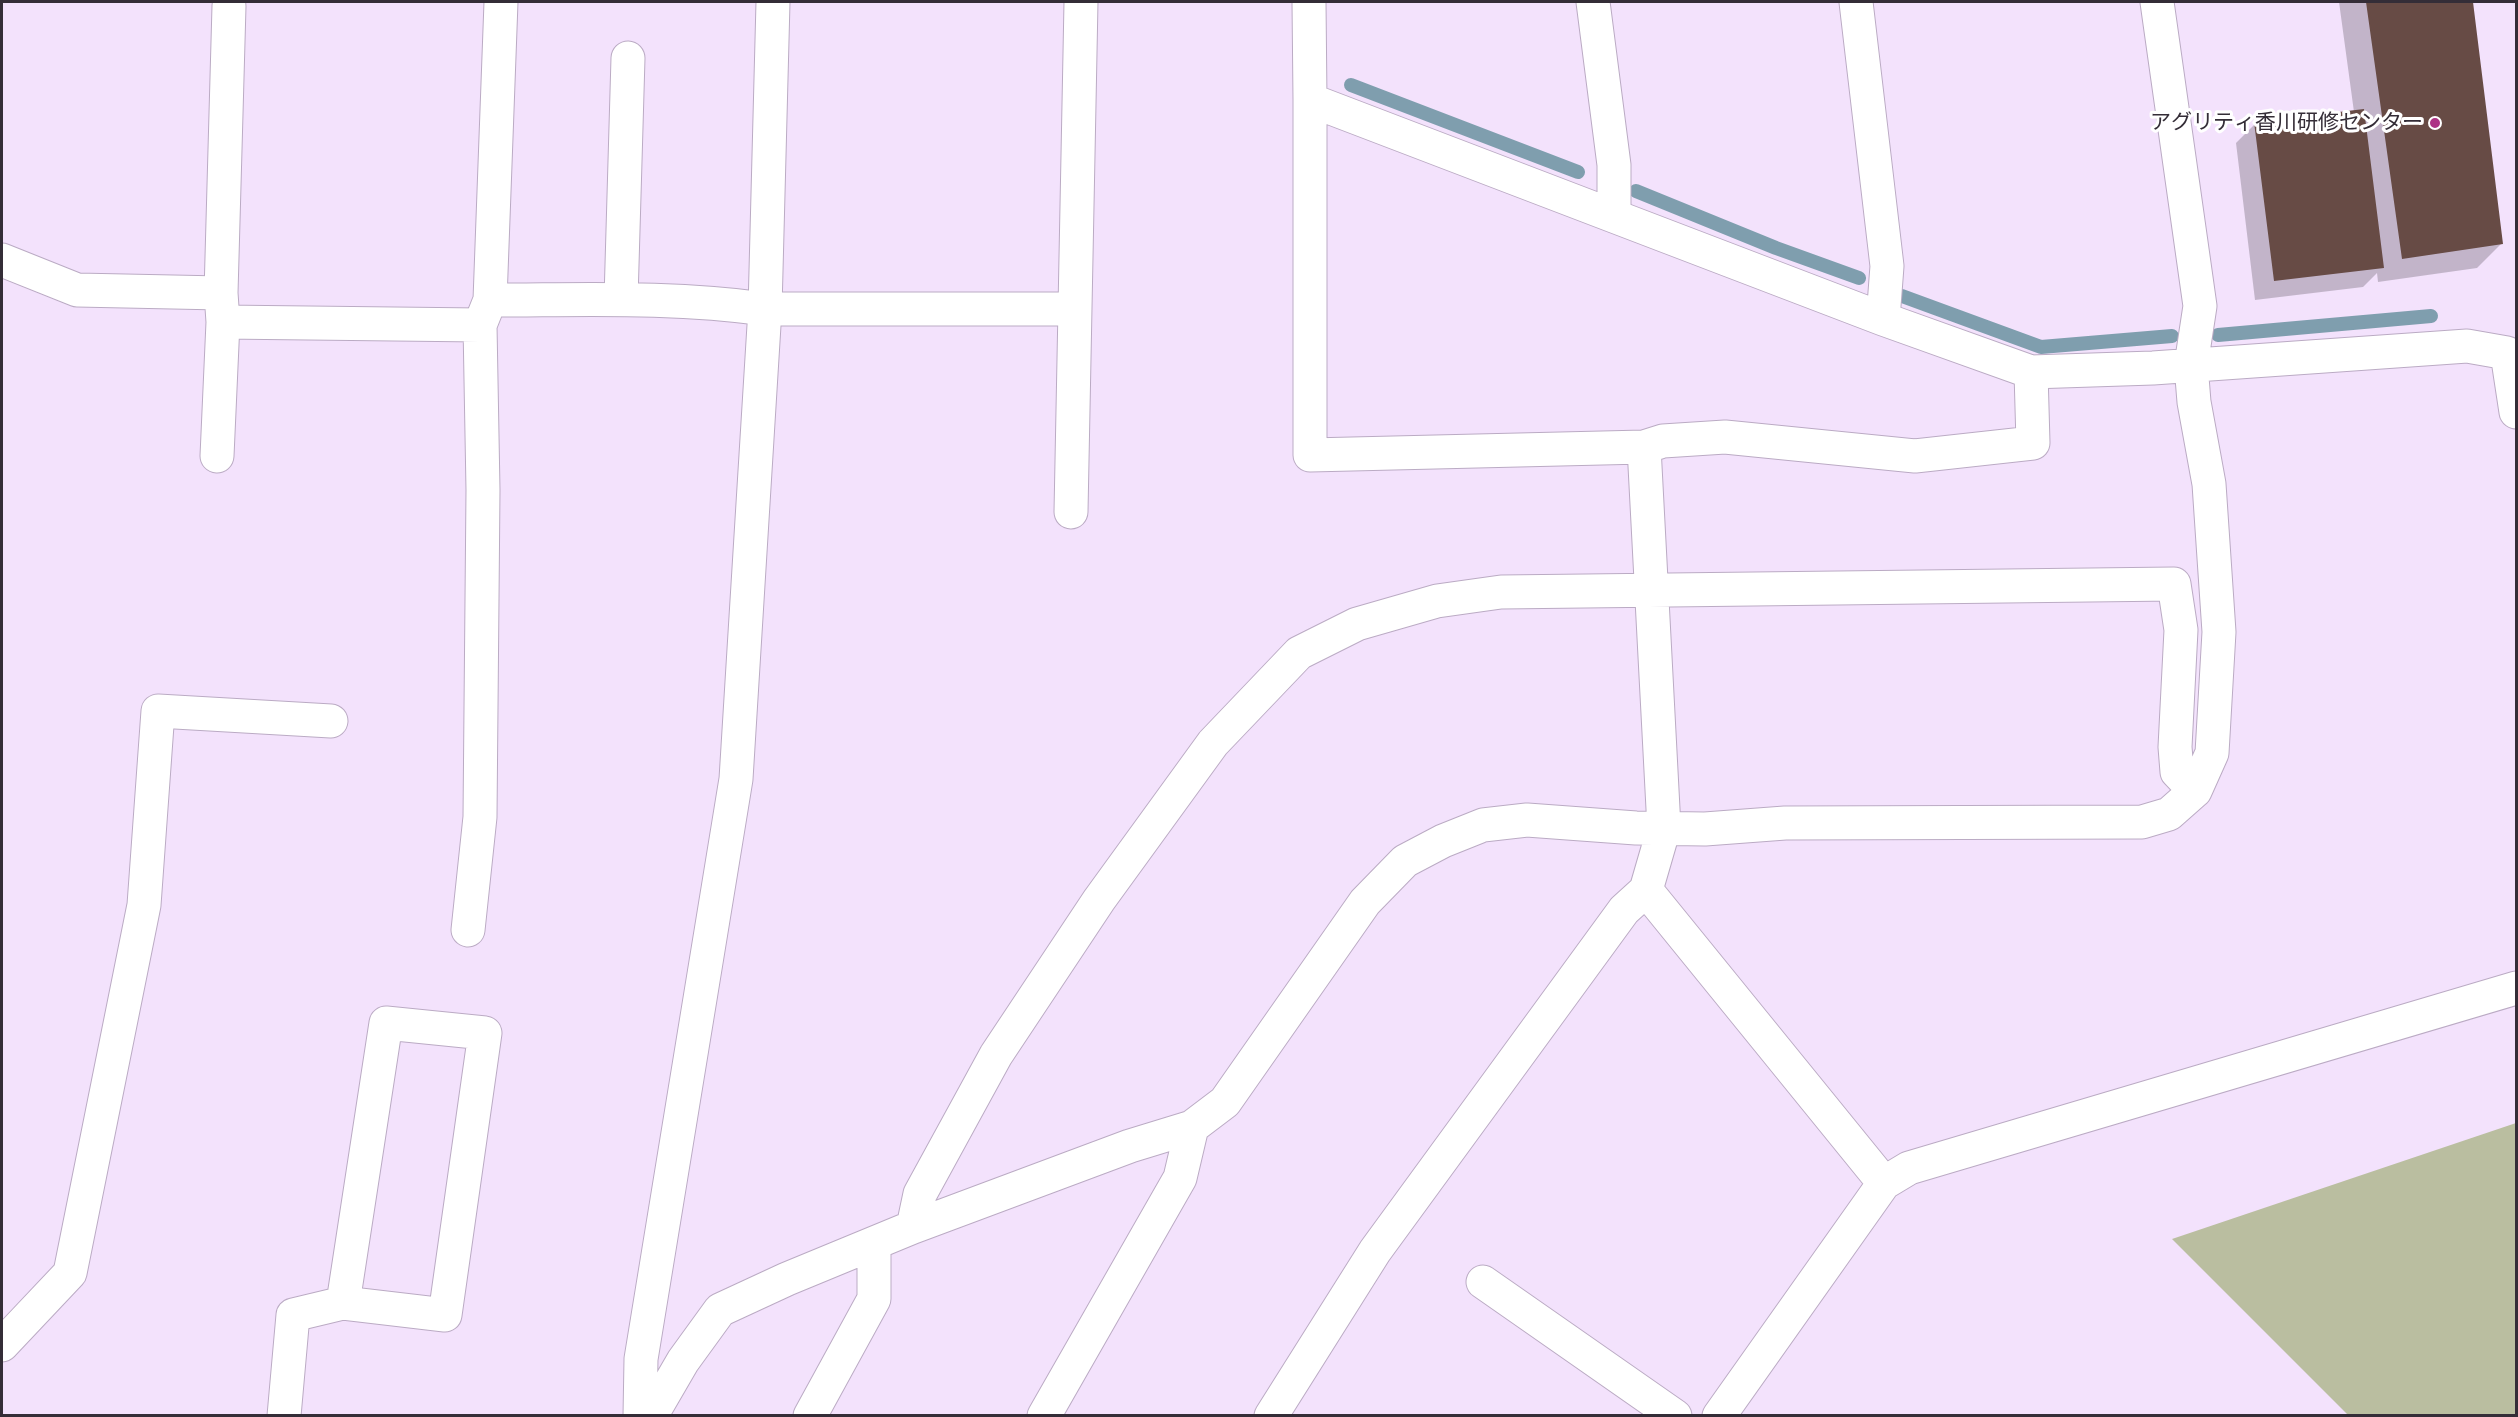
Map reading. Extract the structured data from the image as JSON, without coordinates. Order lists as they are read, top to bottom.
{
  "places": ["アグリティ香川研修センター"]
}
